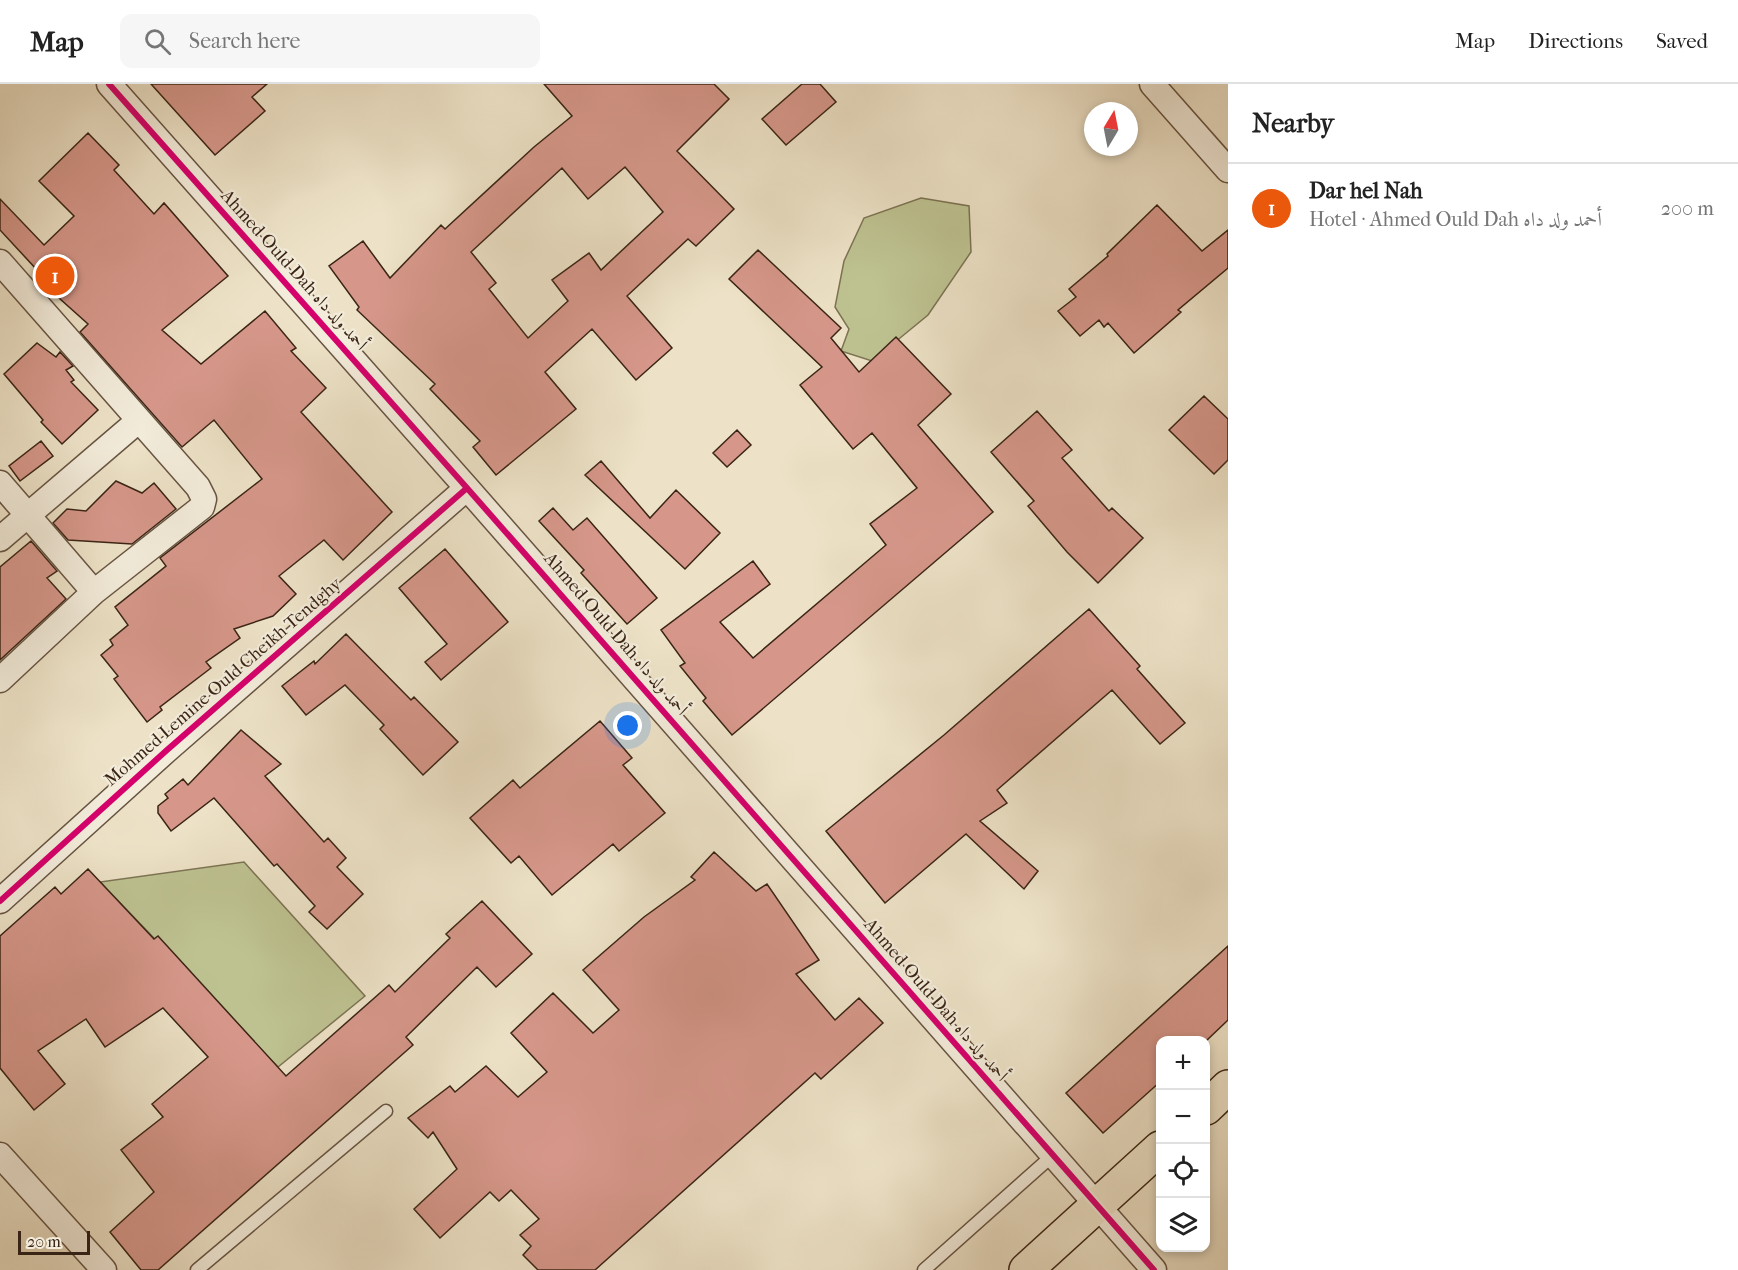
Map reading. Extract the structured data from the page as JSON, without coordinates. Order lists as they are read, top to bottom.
{
  "streets": {
    "street": ["Ahmed Ould Dah أحمد ولد داه", "Mohmed Lemine Ould Cheikh Tendghy"]
  },
  "crossings": [
    ["Ahmed Ould Dah أحمد ولد داه", "Mohmed Lemine Ould Cheikh Tendghy"]
  ],
  "scale_bar": "20 m",
  "north": "top",
  "page": {
    "header": "Map",
    "search": "Search here",
    "nav": ["Map", "Directions", "Saved"],
    "heading": "Nearby",
    "list": [
      {
        "mark": "1",
        "name": "Dar hel Nah",
        "note": "Hotel · Ahmed Ould Dah أحمد ولد داه",
        "value": "200 m"
      }
    ],
    "pins": "1",
    "map_buttons": ["+", "−"],
    "scale": "20 m"
  }
}
